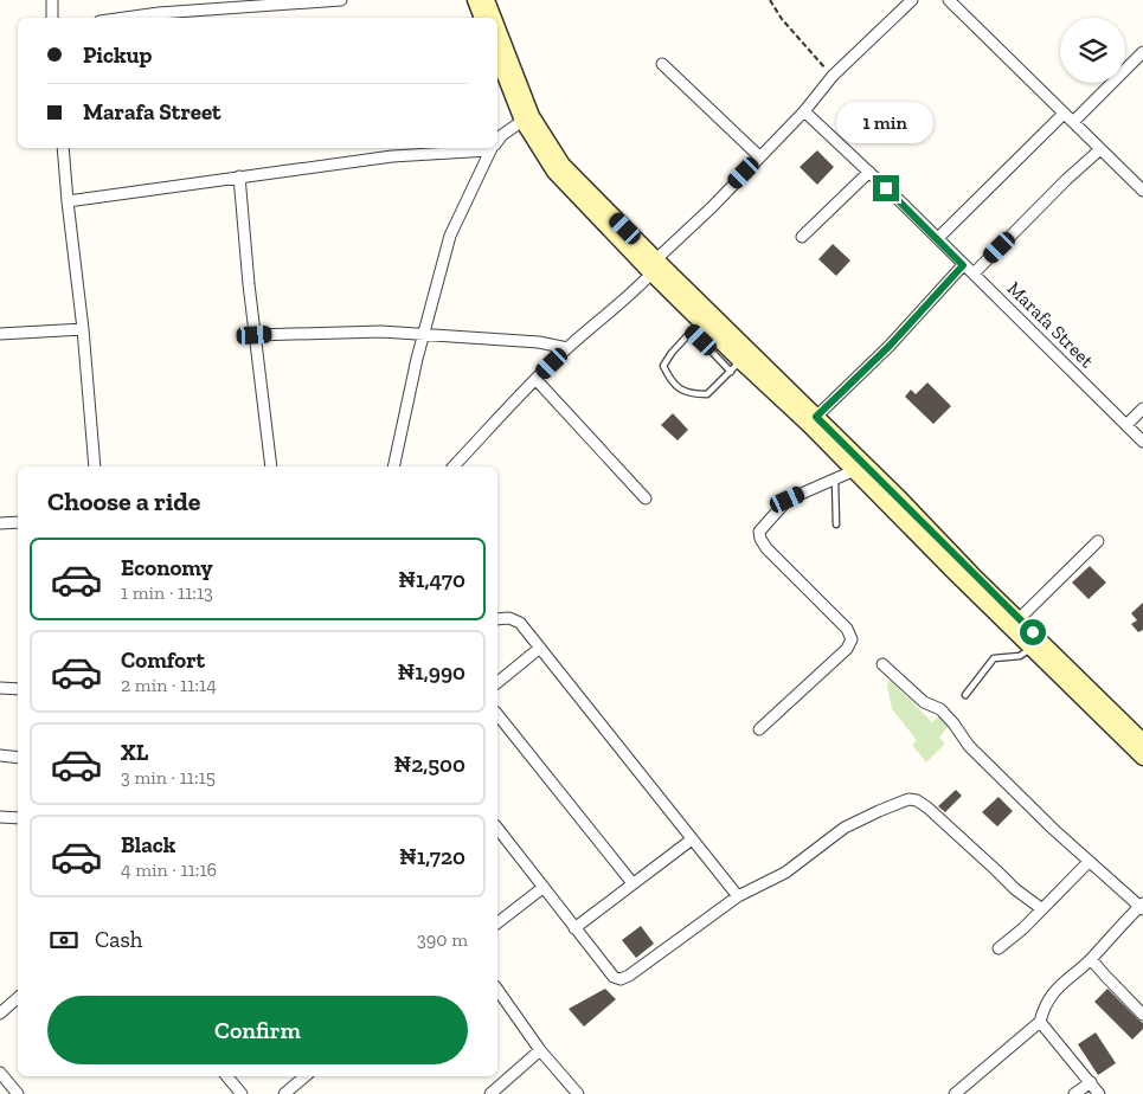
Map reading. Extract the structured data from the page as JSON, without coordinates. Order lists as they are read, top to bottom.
{
  "streets": {
    "street": ["Marafa Street"]
  },
  "page": {
    "banner": ["Pickup", "Marafa Street"],
    "bubble": "1 min",
    "heading": "Choose a ride",
    "list": [
      {
        "name": "Economy",
        "note": "1 min · 11:13",
        "value": "₦1,470"
      },
      {
        "name": "Comfort",
        "note": "2 min · 11:14",
        "value": "₦1,990"
      },
      {
        "name": "XL",
        "note": "3 min · 11:15",
        "value": "₦2,500"
      },
      {
        "name": "Black",
        "note": "4 min · 11:16",
        "value": "₦1,720"
      }
    ],
    "pay": ["Cash", "390 m"],
    "buttons": "Confirm"
  }
}
